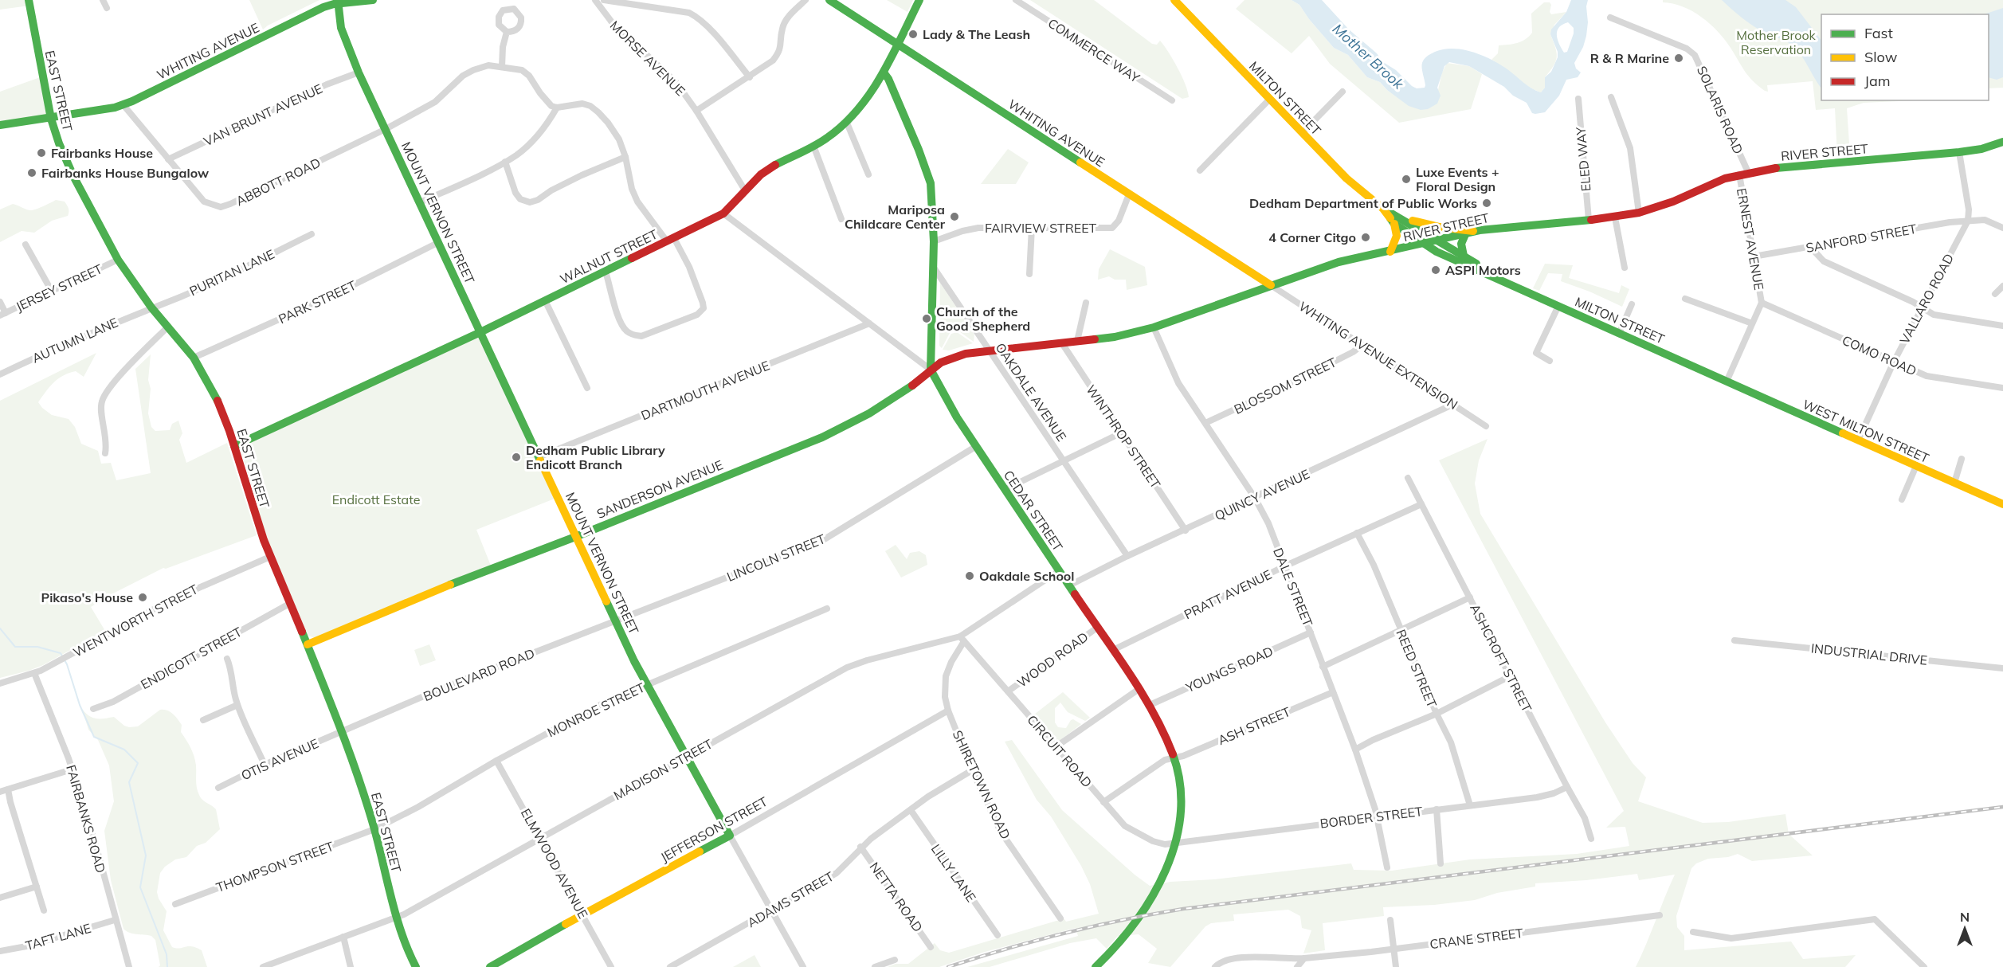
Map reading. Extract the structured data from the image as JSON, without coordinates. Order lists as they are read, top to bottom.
{
  "streets": {
    "street": [
      "COMMERCE WAY",
      "WHITING AVENUE",
      "MORSE AVENUE",
      "EAST STREET",
      "MILTON STREET",
      "SOLARIS ROAD",
      "VAN BRUNT AVENUE",
      "RIVER STREET",
      "ELED WAY",
      "ABBOTT ROAD",
      "MOUNT VERNON STREET",
      "FAIRVIEW STREET",
      "SANFORD STREET",
      "ERNEST AVENUE",
      "WALNUT STREET",
      "PURITAN LANE",
      "JERSEY STREET",
      "VALLARO ROAD",
      "PARK STREET",
      "AUTUMN LANE",
      "WHITING AVENUE EXTENSION",
      "COMO ROAD",
      "BLOSSOM STREET",
      "DARTMOUTH AVENUE",
      "OAKDALE AVENUE",
      "WEST MILTON STREET",
      "WINTHROP STREET",
      "SANDERSON AVENUE",
      "QUINCY AVENUE",
      "CEDAR STREET",
      "LINCOLN STREET",
      "DALE STREET",
      "PRATT AVENUE",
      "WENTWORTH STREET",
      "INDUSTRIAL DRIVE",
      "ENDICOTT STREET",
      "ASHCROFT STREET",
      "WOOD ROAD",
      "REED STREET",
      "YOUNGS ROAD",
      "BOULEVARD ROAD",
      "MONROE STREET",
      "ASH STREET",
      "CIRCUIT ROAD",
      "OTIS AVENUE",
      "MADISON STREET",
      "SHIRETOWN ROAD",
      "BORDER STREET",
      "FAIRBANKS ROAD",
      "JEFFERSON STREET",
      "ELMWOOD AVENUE",
      "THOMPSON STREET",
      "LILLY LANE",
      "NETTA ROAD",
      "ADAMS STREET",
      "TAFT LANE",
      "CRANE STREET"
    ]
  },
  "crossings": [
    ["WHITING AVENUE", "EAST STREET"],
    ["WHITING AVENUE", "RIVER STREET"],
    ["WHITING AVENUE", "ABBOTT ROAD"],
    ["WHITING AVENUE", "MOUNT VERNON STREET"],
    ["WHITING AVENUE", "FAIRVIEW STREET"],
    ["WHITING AVENUE", "WALNUT STREET"],
    ["WHITING AVENUE", "WHITING AVENUE EXTENSION"],
    ["MORSE AVENUE", "WALNUT STREET"],
    ["EAST STREET", "WALNUT STREET"],
    ["EAST STREET", "PURITAN LANE"],
    ["EAST STREET", "JERSEY STREET"],
    ["EAST STREET", "PARK STREET"],
    ["EAST STREET", "AUTUMN LANE"],
    ["EAST STREET", "SANDERSON AVENUE"],
    ["EAST STREET", "WENTWORTH STREET"],
    ["EAST STREET", "ENDICOTT STREET"],
    ["EAST STREET", "BOULEVARD ROAD"],
    ["EAST STREET", "MONROE STREET"],
    ["EAST STREET", "OTIS AVENUE"],
    ["EAST STREET", "MADISON STREET"],
    ["EAST STREET", "THOMPSON STREET"],
    ["MILTON STREET", "RIVER STREET"],
    ["MILTON STREET", "ERNEST AVENUE"],
    ["MILTON STREET", "WEST MILTON STREET"],
    ["SOLARIS ROAD", "RIVER STREET"],
    ["SOLARIS ROAD", "ERNEST AVENUE"],
    ["VAN BRUNT AVENUE", "ABBOTT ROAD"],
    ["VAN BRUNT AVENUE", "MOUNT VERNON STREET"],
    ["RIVER STREET", "ELED WAY"],
    ["RIVER STREET", "ERNEST AVENUE"],
    ["RIVER STREET", "WHITING AVENUE EXTENSION"],
    ["RIVER STREET", "OAKDALE AVENUE"],
    ["RIVER STREET", "WINTHROP STREET"],
    ["RIVER STREET", "SANDERSON AVENUE"],
    ["RIVER STREET", "CEDAR STREET"],
    ["RIVER STREET", "DALE STREET"],
    ["ABBOTT ROAD", "MOUNT VERNON STREET"],
    ["MOUNT VERNON STREET", "WALNUT STREET"],
    ["MOUNT VERNON STREET", "PARK STREET"],
    ["MOUNT VERNON STREET", "DARTMOUTH AVENUE"],
    ["MOUNT VERNON STREET", "SANDERSON AVENUE"],
    ["MOUNT VERNON STREET", "LINCOLN STREET"],
    ["MOUNT VERNON STREET", "BOULEVARD ROAD"],
    ["MOUNT VERNON STREET", "MONROE STREET"],
    ["MOUNT VERNON STREET", "MADISON STREET"],
    ["MOUNT VERNON STREET", "JEFFERSON STREET"],
    ["MOUNT VERNON STREET", "ADAMS STREET"],
    ["SANFORD STREET", "ERNEST AVENUE"],
    ["SANFORD STREET", "VALLARO ROAD"],
    ["ERNEST AVENUE", "COMO ROAD"],
    ["ERNEST AVENUE", "WEST MILTON STREET"],
    ["WALNUT STREET", "CEDAR STREET"],
    ["PURITAN LANE", "AUTUMN LANE"],
    ["VALLARO ROAD", "COMO ROAD"],
    ["VALLARO ROAD", "WEST MILTON STREET"],
    ["WHITING AVENUE EXTENSION", "BLOSSOM STREET"],
    ["WHITING AVENUE EXTENSION", "QUINCY AVENUE"],
    ["BLOSSOM STREET", "DALE STREET"],
    ["DARTMOUTH AVENUE", "CEDAR STREET"],
    ["OAKDALE AVENUE", "QUINCY AVENUE"],
    ["WINTHROP STREET", "QUINCY AVENUE"],
    ["SANDERSON AVENUE", "CEDAR STREET"],
    ["QUINCY AVENUE", "CEDAR STREET"],
    ["QUINCY AVENUE", "DALE STREET"],
    ["CEDAR STREET", "LINCOLN STREET"],
    ["CEDAR STREET", "PRATT AVENUE"],
    ["CEDAR STREET", "WOOD ROAD"],
    ["CEDAR STREET", "YOUNGS ROAD"],
    ["CEDAR STREET", "ASH STREET"],
    ["CEDAR STREET", "CIRCUIT ROAD"],
    ["CEDAR STREET", "MADISON STREET"],
    ["CEDAR STREET", "BORDER STREET"],
    ["LINCOLN STREET", "BOULEVARD ROAD"],
    ["DALE STREET", "PRATT AVENUE"],
    ["DALE STREET", "YOUNGS ROAD"],
    ["DALE STREET", "ASH STREET"],
    ["DALE STREET", "BORDER STREET"],
    ["PRATT AVENUE", "ASHCROFT STREET"],
    ["PRATT AVENUE", "REED STREET"],
    ["WENTWORTH STREET", "FAIRBANKS ROAD"],
    ["ASHCROFT STREET", "BORDER STREET"],
    ["WOOD ROAD", "CIRCUIT ROAD"],
    ["REED STREET", "BORDER STREET"],
    ["BOULEVARD ROAD", "OTIS AVENUE"],
    ["MONROE STREET", "ELMWOOD AVENUE"],
    ["MONROE STREET", "THOMPSON STREET"],
    ["ASH STREET", "CIRCUIT ROAD"],
    ["CIRCUIT ROAD", "MADISON STREET"],
    ["CIRCUIT ROAD", "SHIRETOWN ROAD"],
    ["CIRCUIT ROAD", "BORDER STREET"],
    ["MADISON STREET", "SHIRETOWN ROAD"],
    ["MADISON STREET", "ELMWOOD AVENUE"],
    ["SHIRETOWN ROAD", "JEFFERSON STREET"],
    ["SHIRETOWN ROAD", "ADAMS STREET"],
    ["FAIRBANKS ROAD", "TAFT LANE"],
    ["JEFFERSON STREET", "ELMWOOD AVENUE"],
    ["LILLY LANE", "ADAMS STREET"],
    ["NETTA ROAD", "ADAMS STREET"]
  ],
  "water": ["Mother Brook"],
  "parks": ["Mother Brook Reservation", "Endicott Estate"],
  "places": [
    "Lady & The Leash",
    "R & R Marine",
    "Fairbanks House",
    "Fairbanks House Bungalow",
    "Luxe Events + Floral Design",
    "Dedham Department of Public Works",
    "Mariposa Childcare Center",
    "4 Corner Citgo",
    "ASPI Motors",
    "Church of the Good Shepherd",
    "Dedham Public Library Endicott Branch",
    "Oakdale School",
    "Pikaso's House"
  ],
  "legend": ["Fast", "Slow", "Jam"],
  "north": "top"
}
